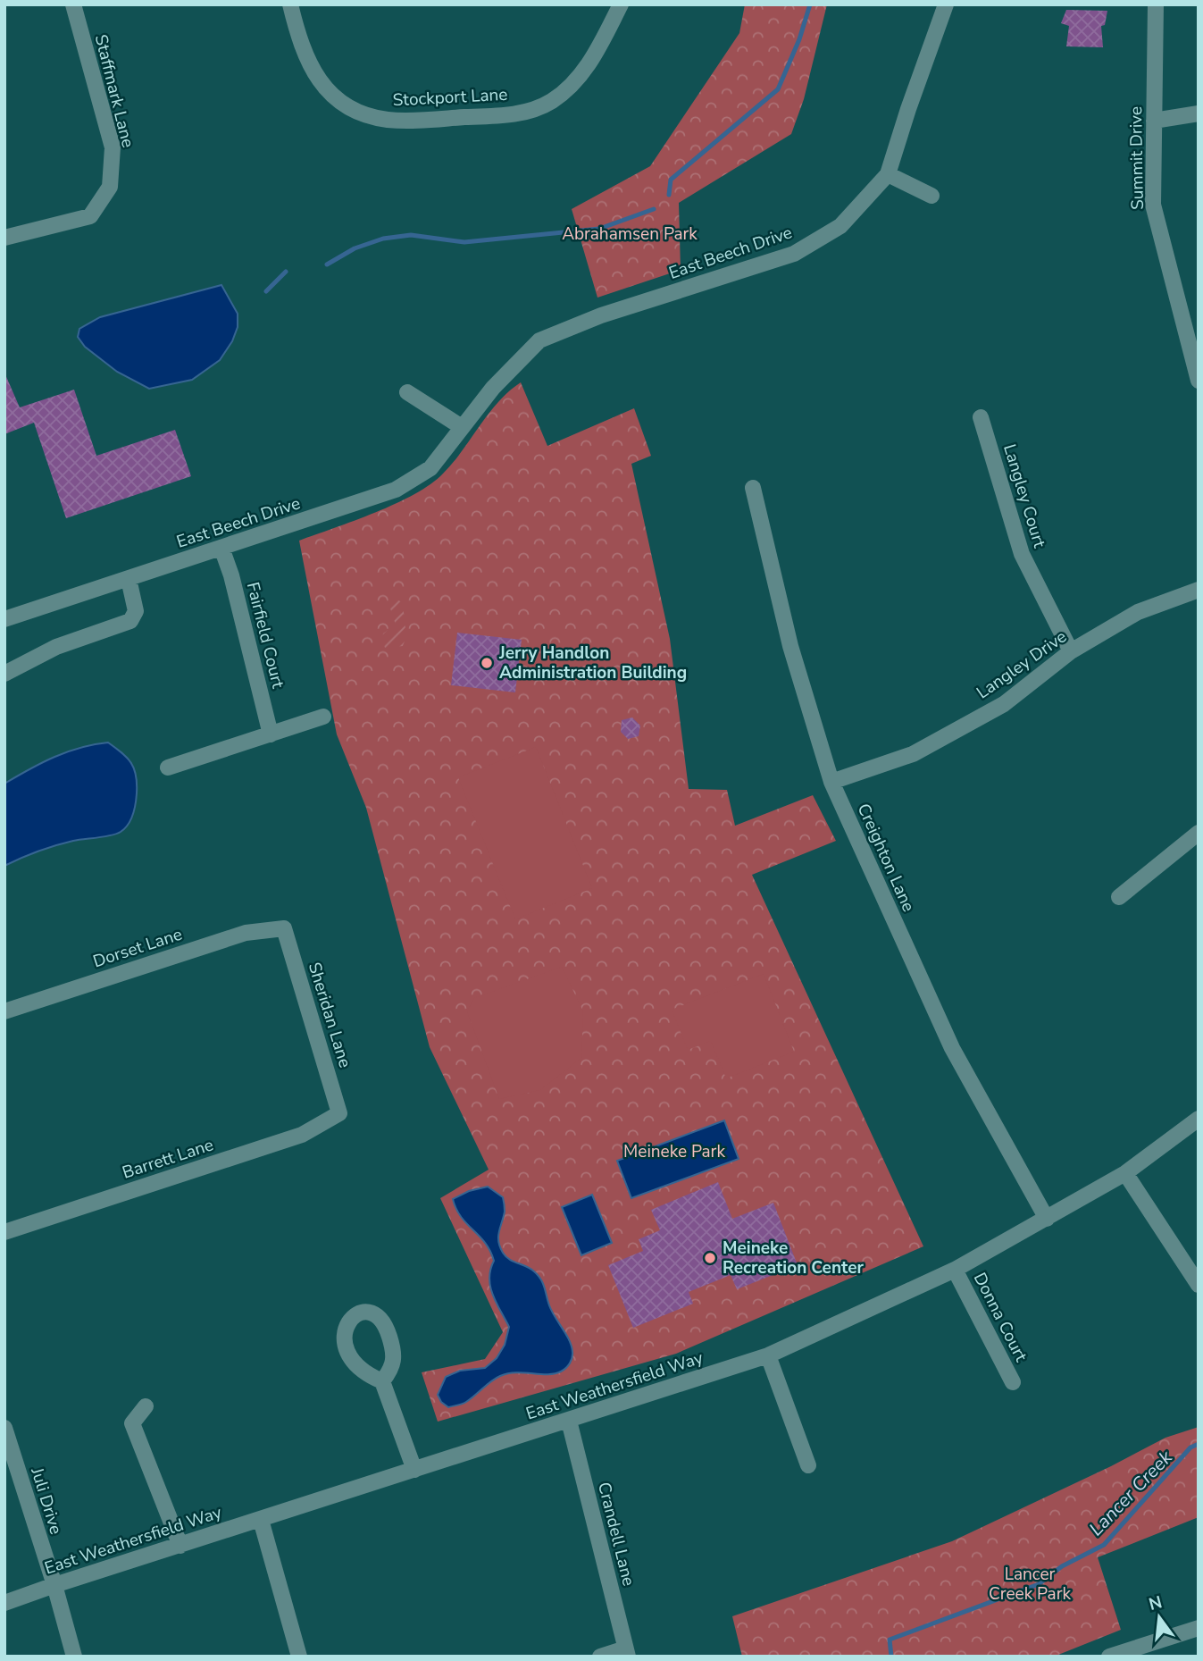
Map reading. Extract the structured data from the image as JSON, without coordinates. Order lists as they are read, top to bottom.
{
  "streets": {
    "street": [
      "Staffmark Lane",
      "Stockport Lane",
      "Summit Drive",
      "East Beech Drive",
      "Langley Court",
      "Fairfield Court",
      "Langley Drive",
      "Creighton Lane",
      "Dorset Lane",
      "Sheridan Lane",
      "Barrett Lane",
      "Donna Court",
      "East Weathersfield Way",
      "Juli Drive",
      "Crandell Lane"
    ]
  },
  "crossings": [
    ["East Beech Drive", "Fairfield Court"],
    ["Langley Court", "Langley Drive"],
    ["Langley Drive", "Creighton Lane"],
    ["Creighton Lane", "East Weathersfield Way"],
    ["Dorset Lane", "Sheridan Lane"],
    ["Sheridan Lane", "Barrett Lane"],
    ["Donna Court", "East Weathersfield Way"],
    ["East Weathersfield Way", "Juli Drive"],
    ["East Weathersfield Way", "Crandell Lane"]
  ],
  "water": ["Lancer Creek"],
  "parks": ["Abrahamsen Park", "Meineke Park", "Lancer Creek Park"],
  "places": ["Jerry Handlon Administration Building", "Meineke Recreation Center"],
  "north": "top"
}
